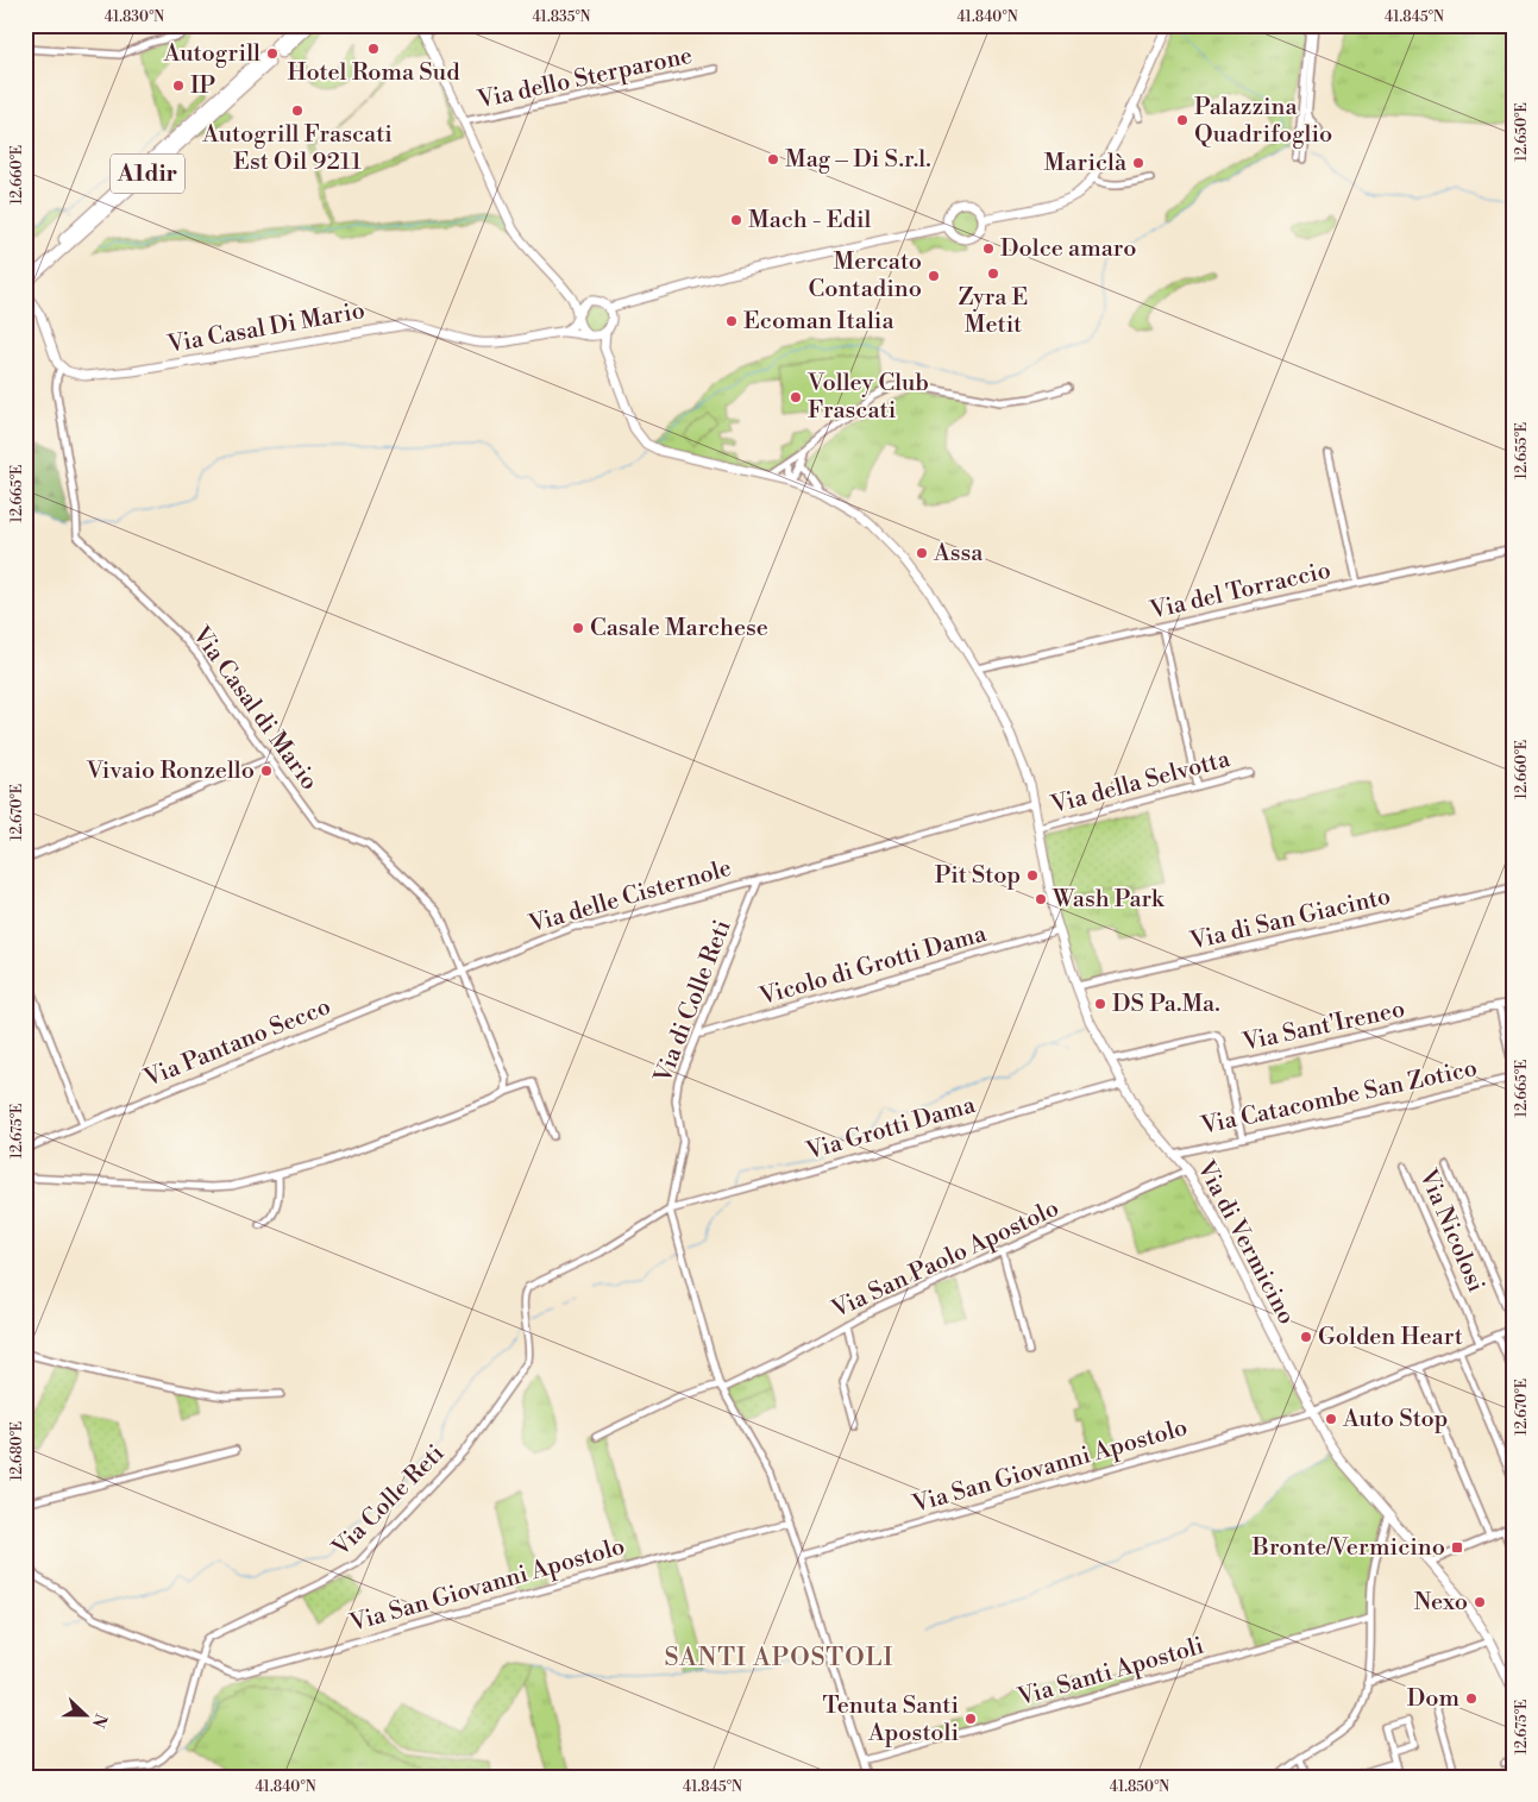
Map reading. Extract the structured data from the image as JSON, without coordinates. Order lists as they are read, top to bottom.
{
  "streets": {
    "highway": ["A1dir"],
    "main road": ["Via Casal Di Mario", "Via di Vermicino"],
    "street": [
      "Via dello Sterparone",
      "Via del Torraccio",
      "Via Casal di Mario",
      "Via della Selvotta",
      "Via delle Cisternole",
      "Via di San Giacinto",
      "Vicolo di Grotti Dama",
      "Via di Colle Reti",
      "Via Sant'Ireneo",
      "Via Pantano Secco",
      "Via Catacombe San Zotico",
      "Via Grotti Dama",
      "Via Nicolosi",
      "Via San Paolo Apostolo",
      "Via San Giovanni Apostolo",
      "Via Colle Reti",
      "Via Santi Apostoli"
    ]
  },
  "crossings": [
    ["Via Casal Di Mario", "Via Casal di Mario"],
    ["Via Casal Di Mario", "Via di Vermicino"],
    ["Via del Torraccio", "Via di Vermicino"],
    ["Via Casal di Mario", "Via delle Cisternole"],
    ["Via Casal di Mario", "Via Pantano Secco"],
    ["Via della Selvotta", "Via di Vermicino"],
    ["Via delle Cisternole", "Via di Colle Reti"],
    ["Via delle Cisternole", "Via Pantano Secco"],
    ["Via delle Cisternole", "Via di Vermicino"],
    ["Via di San Giacinto", "Via di Vermicino"],
    ["Vicolo di Grotti Dama", "Via di Colle Reti"],
    ["Vicolo di Grotti Dama", "Via di Vermicino"],
    ["Via di Colle Reti", "Via Grotti Dama"],
    ["Via di Colle Reti", "Via Colle Reti"],
    ["Via Sant'Ireneo", "Via di Vermicino"],
    ["Via Catacombe San Zotico", "Via di Vermicino"],
    ["Via Grotti Dama", "Via di Vermicino"],
    ["Via Grotti Dama", "Via Colle Reti"],
    ["Via di Vermicino", "Via San Paolo Apostolo"],
    ["Via di Vermicino", "Via San Giovanni Apostolo"],
    ["Via San Giovanni Apostolo", "Via Colle Reti"]
  ],
  "districts": ["SANTI APOSTOLI"],
  "places": {
    "other": [
      "Hotel Roma Sud",
      "Autogrill",
      "IP",
      "Autogrill Frascati Est Oil 9211",
      "Palazzina Quadrifoglio",
      "Mag – Di S.r.l.",
      "Mariclà",
      "Mach - Edil",
      "Dolce amaro",
      "Zyra E Metit",
      "Mercato Contadino",
      "Ecoman Italia",
      "Volley Club Frascati",
      "Assa",
      "Casale Marchese",
      "Vivaio Ronzello",
      "Pit Stop",
      "Wash Park",
      "DS Pa.Ma.",
      "Golden Heart",
      "Auto Stop",
      "Nexo",
      "Dom",
      "Tenuta Santi Apostoli"
    ],
    "transit": ["Bronte/Vermicino"]
  },
  "north": "right",
  "coordinates": [
    "41.830°N",
    "41.835°N",
    "41.840°N",
    "41.845°N",
    "12.650°E",
    "12.660°E",
    "12.655°E",
    "12.665°E",
    "12.670°E",
    "12.675°E",
    "12.680°E",
    "41.850°N"
  ]
}
